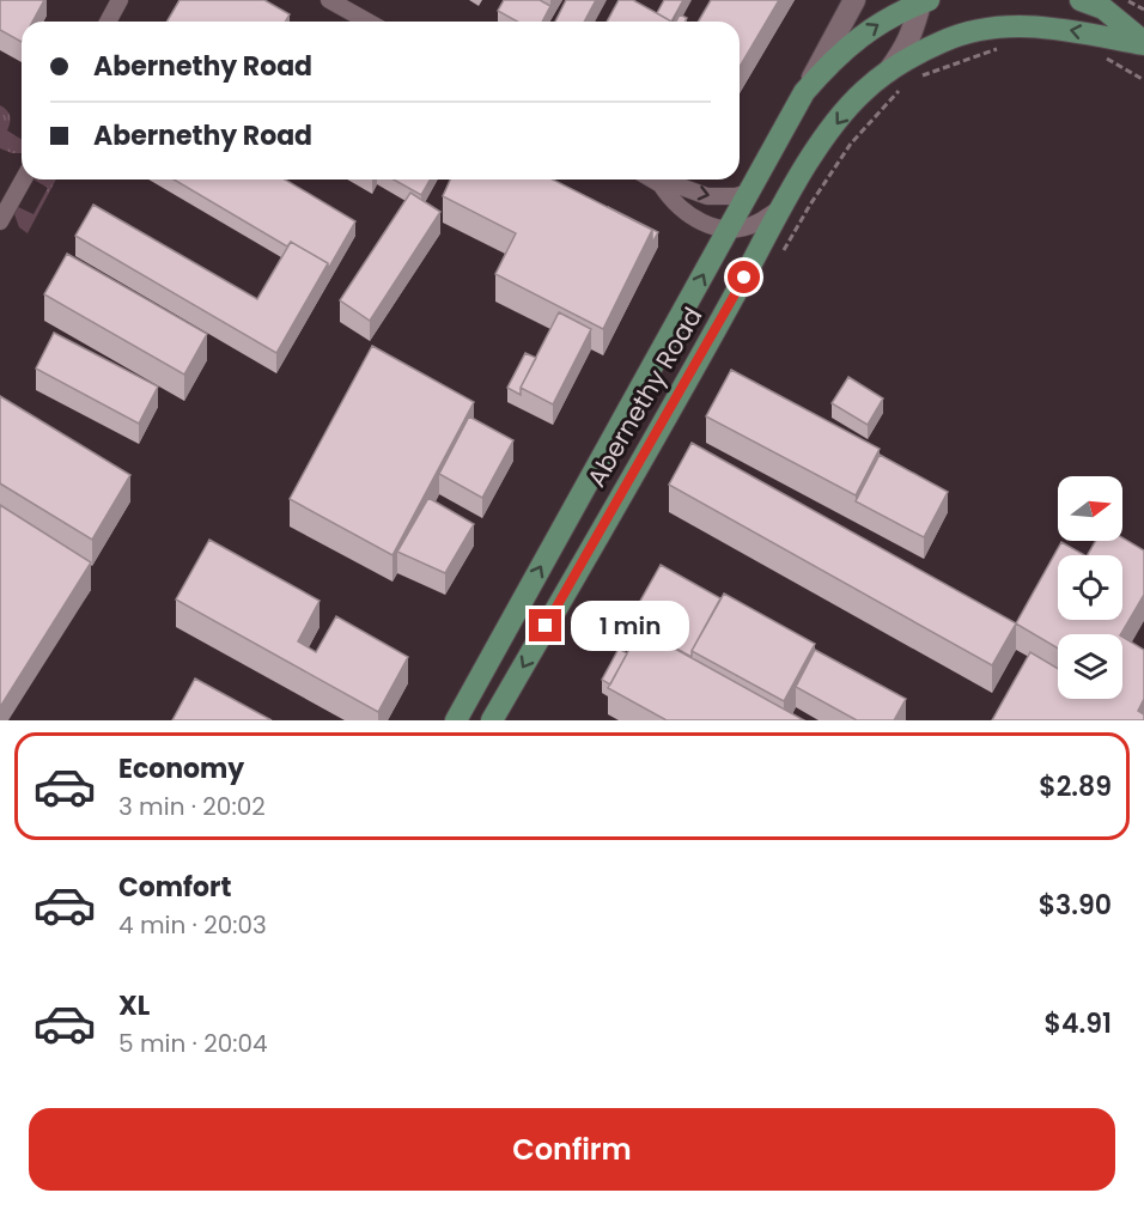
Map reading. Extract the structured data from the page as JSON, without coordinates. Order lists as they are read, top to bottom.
{
  "streets": {
    "main road": ["Abernethy Road"]
  },
  "north": "right",
  "page": {
    "banner": ["Abernethy Road", "Abernethy Road"],
    "bubble": "1 min",
    "list": [
      {
        "name": "Economy",
        "note": "3 min · 20:02",
        "value": "$2.89"
      },
      {
        "name": "Comfort",
        "note": "4 min · 20:03",
        "value": "$3.90"
      },
      {
        "name": "XL",
        "note": "5 min · 20:04",
        "value": "$4.91"
      }
    ],
    "buttons": "Confirm"
  }
}
